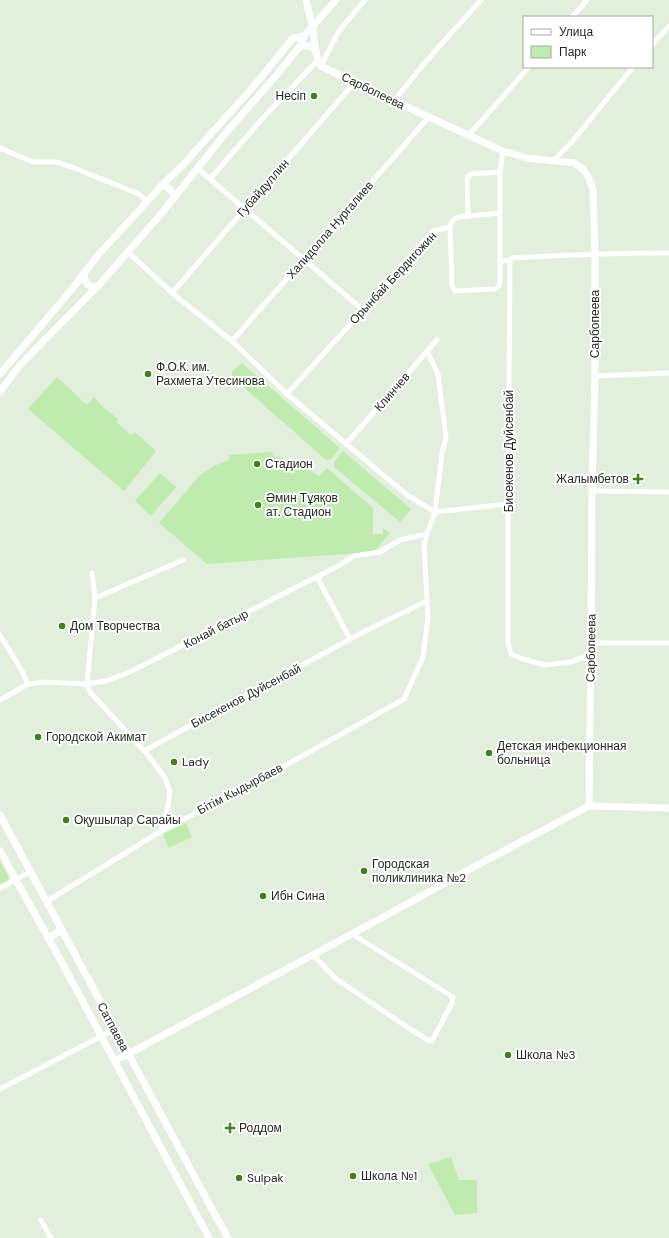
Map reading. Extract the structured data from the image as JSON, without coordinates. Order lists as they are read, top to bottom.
{
  "streets": {
    "street": [
      "Сарбопеева",
      "Губайдуллин",
      "Халидолла Нургалиев",
      "Орынбай Бердигожин",
      "Клинчев",
      "Бисекенов Дуйсенбай",
      "Конай батыр",
      "Бiтiм Кыдырбаев",
      "Сатпаева"
    ]
  },
  "crossings": [
    ["Сарбопеева", "Губайдуллин"],
    ["Сарбопеева", "Халидолла Нургалиев"],
    ["Сарбопеева", "Орынбай Бердигожин"],
    ["Сарбопеева", "Бисекенов Дуйсенбай"],
    ["Клинчев", "Бiтiм Кыдырбаев"],
    ["Бисекенов Дуйсенбай", "Бiтiм Кыдырбаев"],
    ["Конай батыр", "Бiтiм Кыдырбаев"],
    ["Бiтiм Кыдырбаев", "Сатпаева"]
  ],
  "places": {
    "other": [
      "Несіп",
      "Ф.О.К. им. Рахмета Утесинова",
      "Стадион",
      "Әмин Тұяқов ат. Стадион",
      "Дом Творчества",
      "Городской Акимат",
      "Детская инфекционная больница",
      "Lady",
      "Оқушылар Сарайы",
      "Городская поликлиника №2",
      "Ибн Сина",
      "Школа №3",
      "Школа №1",
      "Sulpak"
    ],
    "health": ["Жалымбетов", "Роддом"]
  },
  "legend": ["Улица", "Парк"]
}
